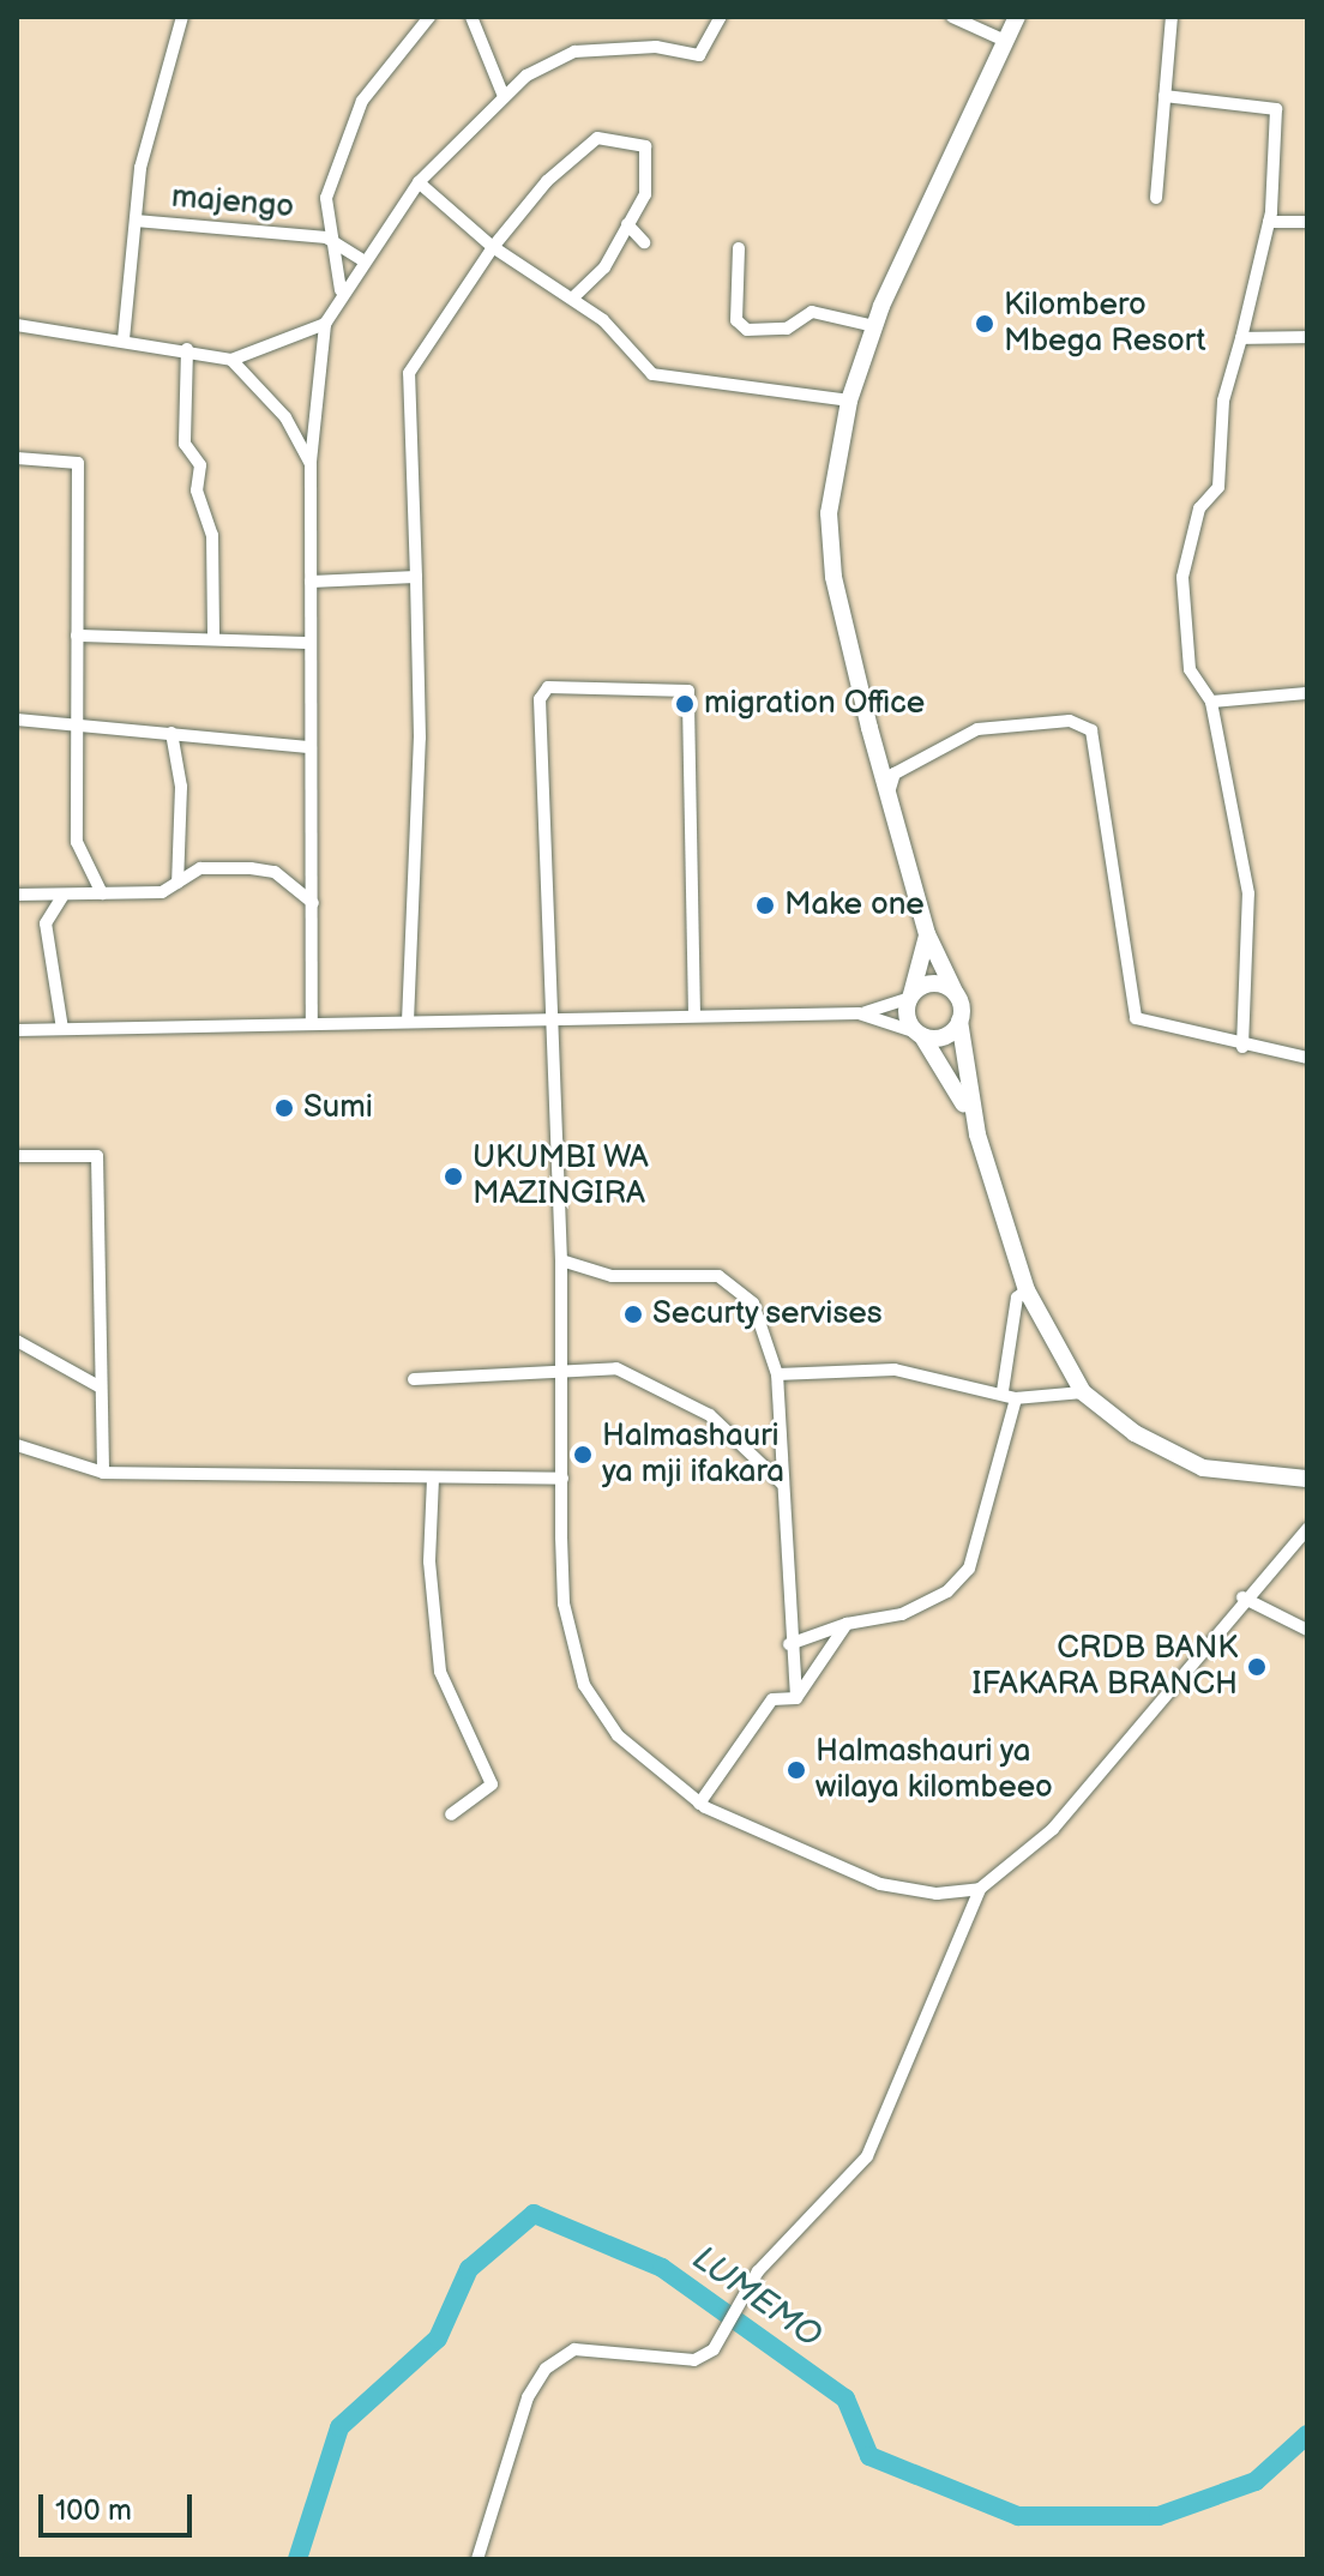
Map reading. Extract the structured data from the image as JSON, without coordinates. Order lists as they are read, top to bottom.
{
  "streets": {
    "street": ["majengo"]
  },
  "water": ["LUMEMO"],
  "places": [
    "Kilombero Mbega Resort",
    "migration Office",
    "Make one",
    "Sumi",
    "UKUMBI WA MAZINGIRA",
    "Securty servises",
    "Halmashauri ya mji ifakara",
    "CRDB BANK IFAKARA BRANCH",
    "Halmashauri ya wilaya kilombeeo"
  ],
  "scale_bar": "100 m"
}
